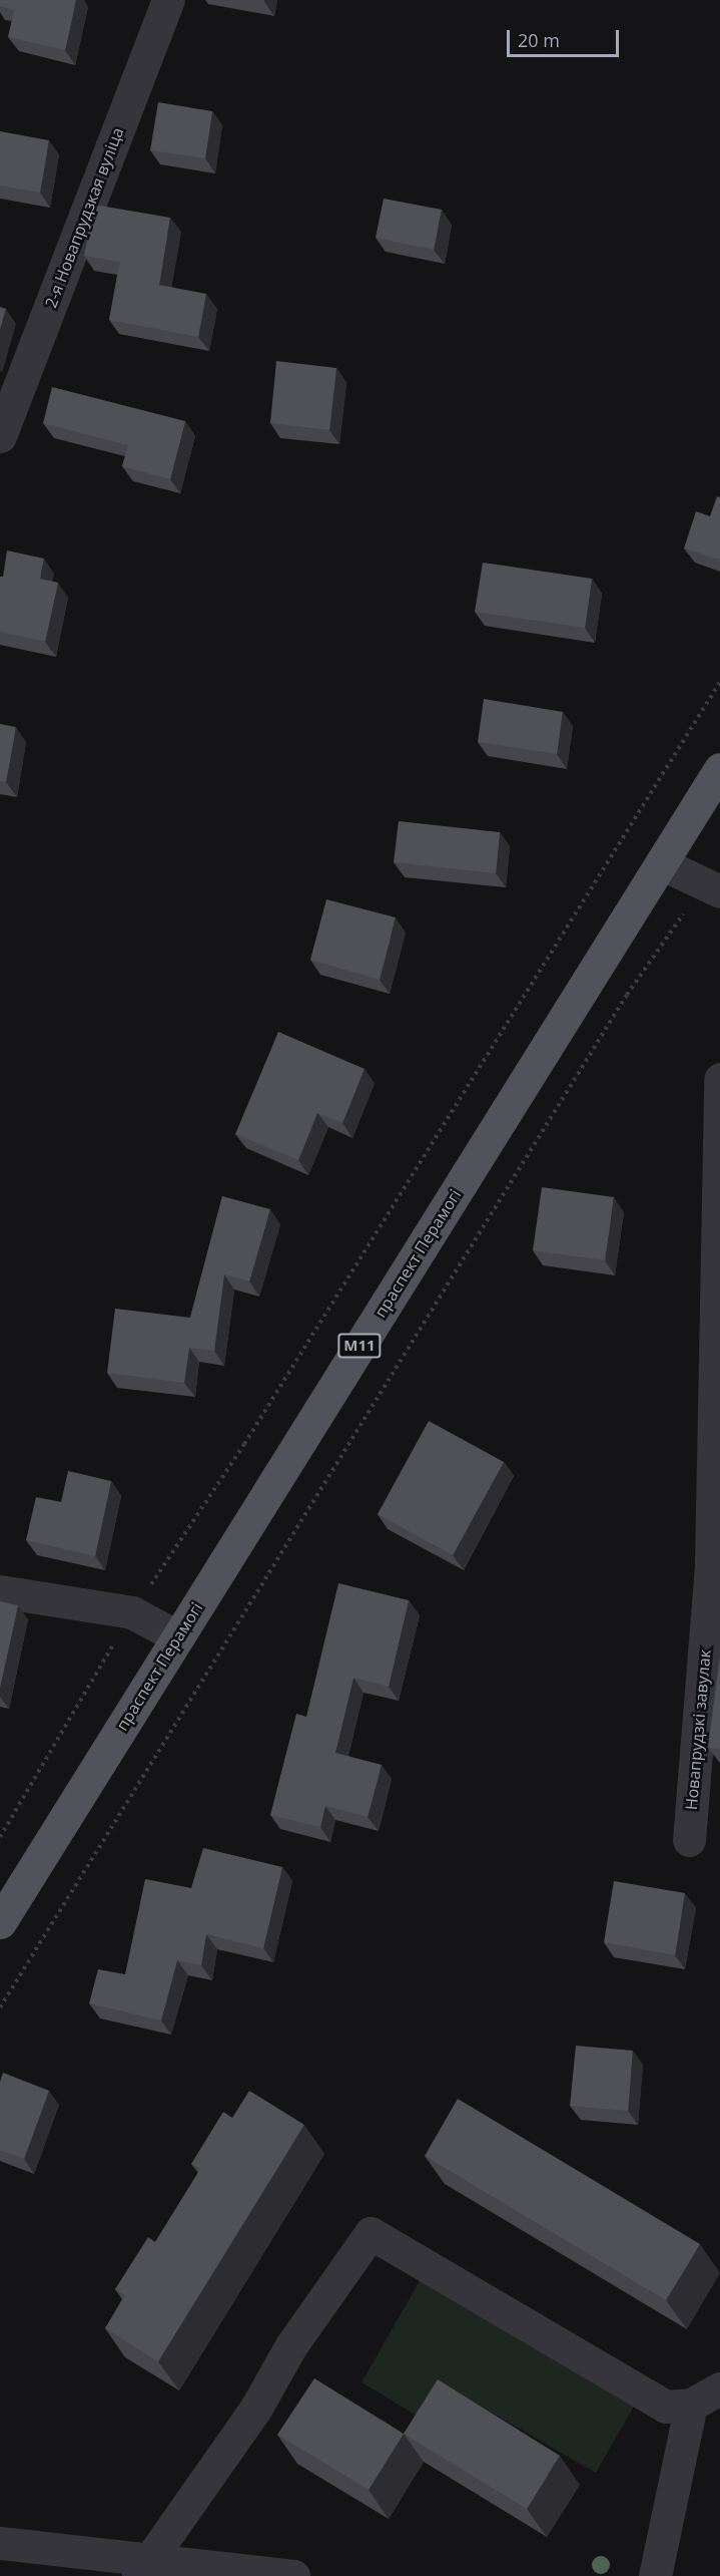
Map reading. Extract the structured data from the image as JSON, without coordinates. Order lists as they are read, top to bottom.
{
  "streets": {
    "main road": ["праспект Перамогі", "М11"],
    "street": ["2-я Новапрудзкая вуліца", "Новапрудзкі завулак"]
  },
  "scale_bar": "20 m"
}
